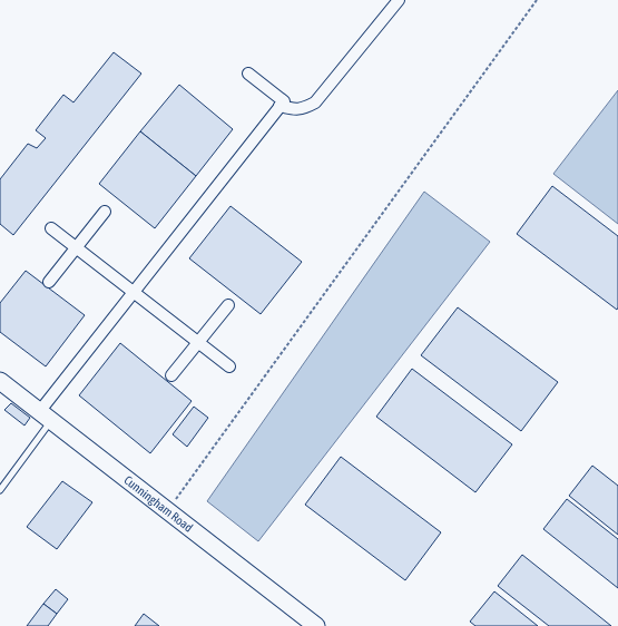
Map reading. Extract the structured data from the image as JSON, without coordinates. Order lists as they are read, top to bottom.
{
  "streets": {
    "street": ["Cunningham Road"]
  }
}
